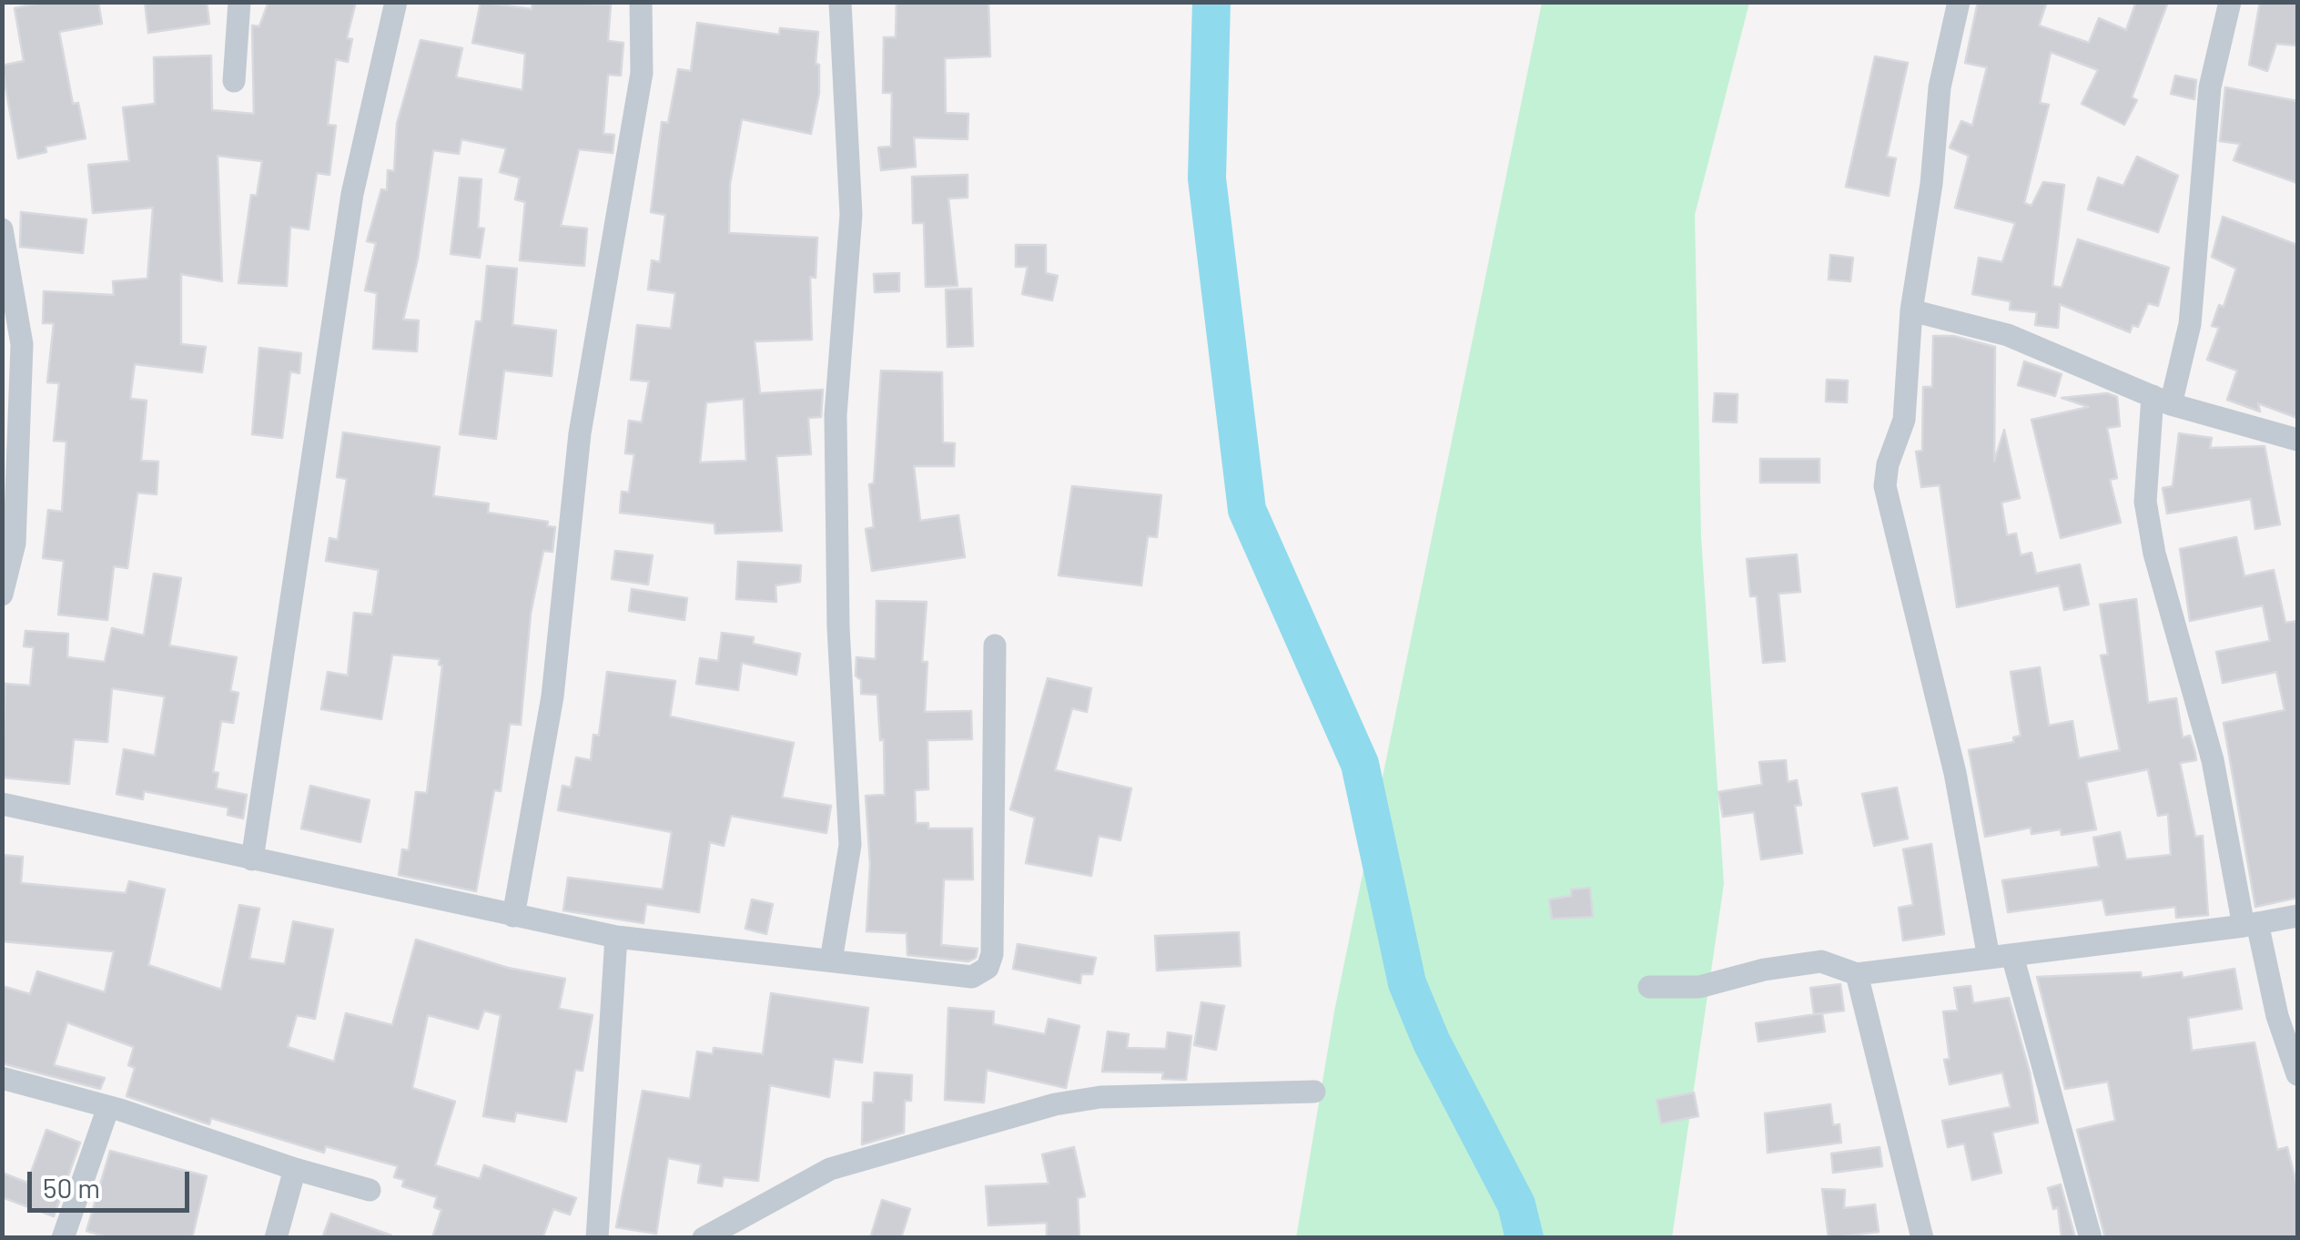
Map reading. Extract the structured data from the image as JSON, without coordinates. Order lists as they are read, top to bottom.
{
  "scale_bar": "50 m"
}
